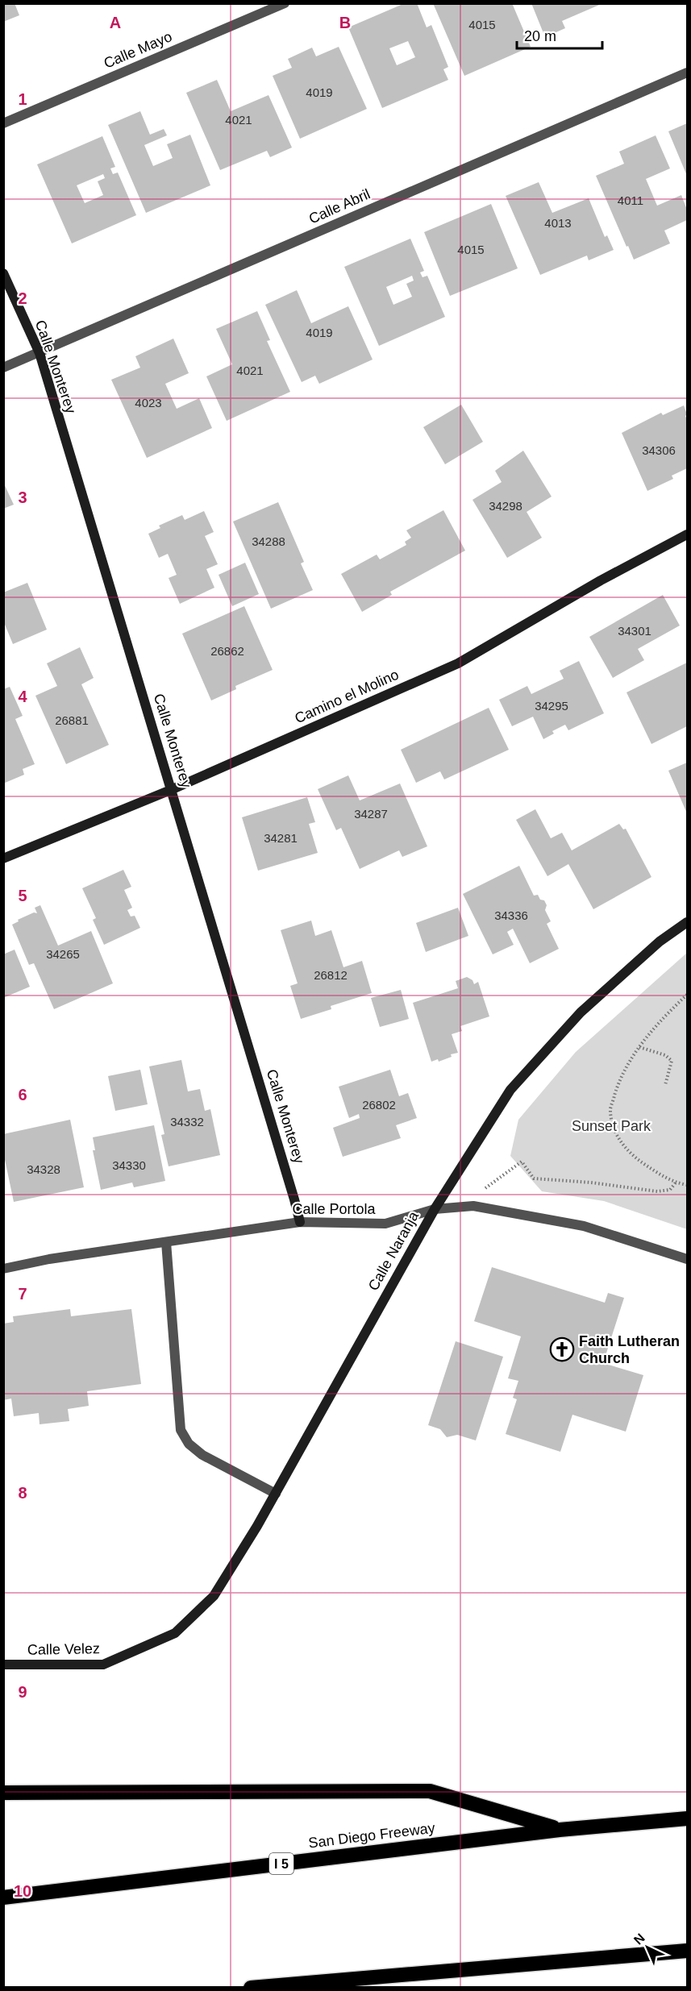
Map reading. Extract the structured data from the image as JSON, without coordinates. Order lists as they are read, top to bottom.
{
  "streets": {
    "highway": ["San Diego Freeway", "I 5"],
    "street": [
      "Calle Mayo",
      "Calle Abril",
      "Calle Monterey",
      "Camino el Molino",
      "Calle Portola",
      "Calle Naranja",
      "Calle Velez"
    ]
  },
  "crossings": [
    ["Calle Abril", "Calle Monterey"],
    ["Calle Monterey", "Camino el Molino"],
    ["Calle Monterey", "Calle Portola"],
    ["Calle Portola", "Calle Naranja"],
    ["Calle Naranja", "Calle Velez"]
  ],
  "parks": ["Sunset Park"],
  "places": {
    "church": ["Faith Lutheran Church"]
  },
  "house_numbers": [
    "4015",
    "4019",
    "4021",
    "4011",
    "4013",
    "4015",
    "4019",
    "4021",
    "4023",
    "34306",
    "34298",
    "34288",
    "34301",
    "26862",
    "34295",
    "26881",
    "34287",
    "34281",
    "34336",
    "34265",
    "26812",
    "26802",
    "34332",
    "34330",
    "34328"
  ],
  "scale_bar": "20 m",
  "north": "top left",
  "grid": {
    "columns": ["A", "B"],
    "rows": [
      "1",
      "2",
      "3",
      "4",
      "5",
      "6",
      "7",
      "8",
      "9",
      "10"
    ]
  }
}
